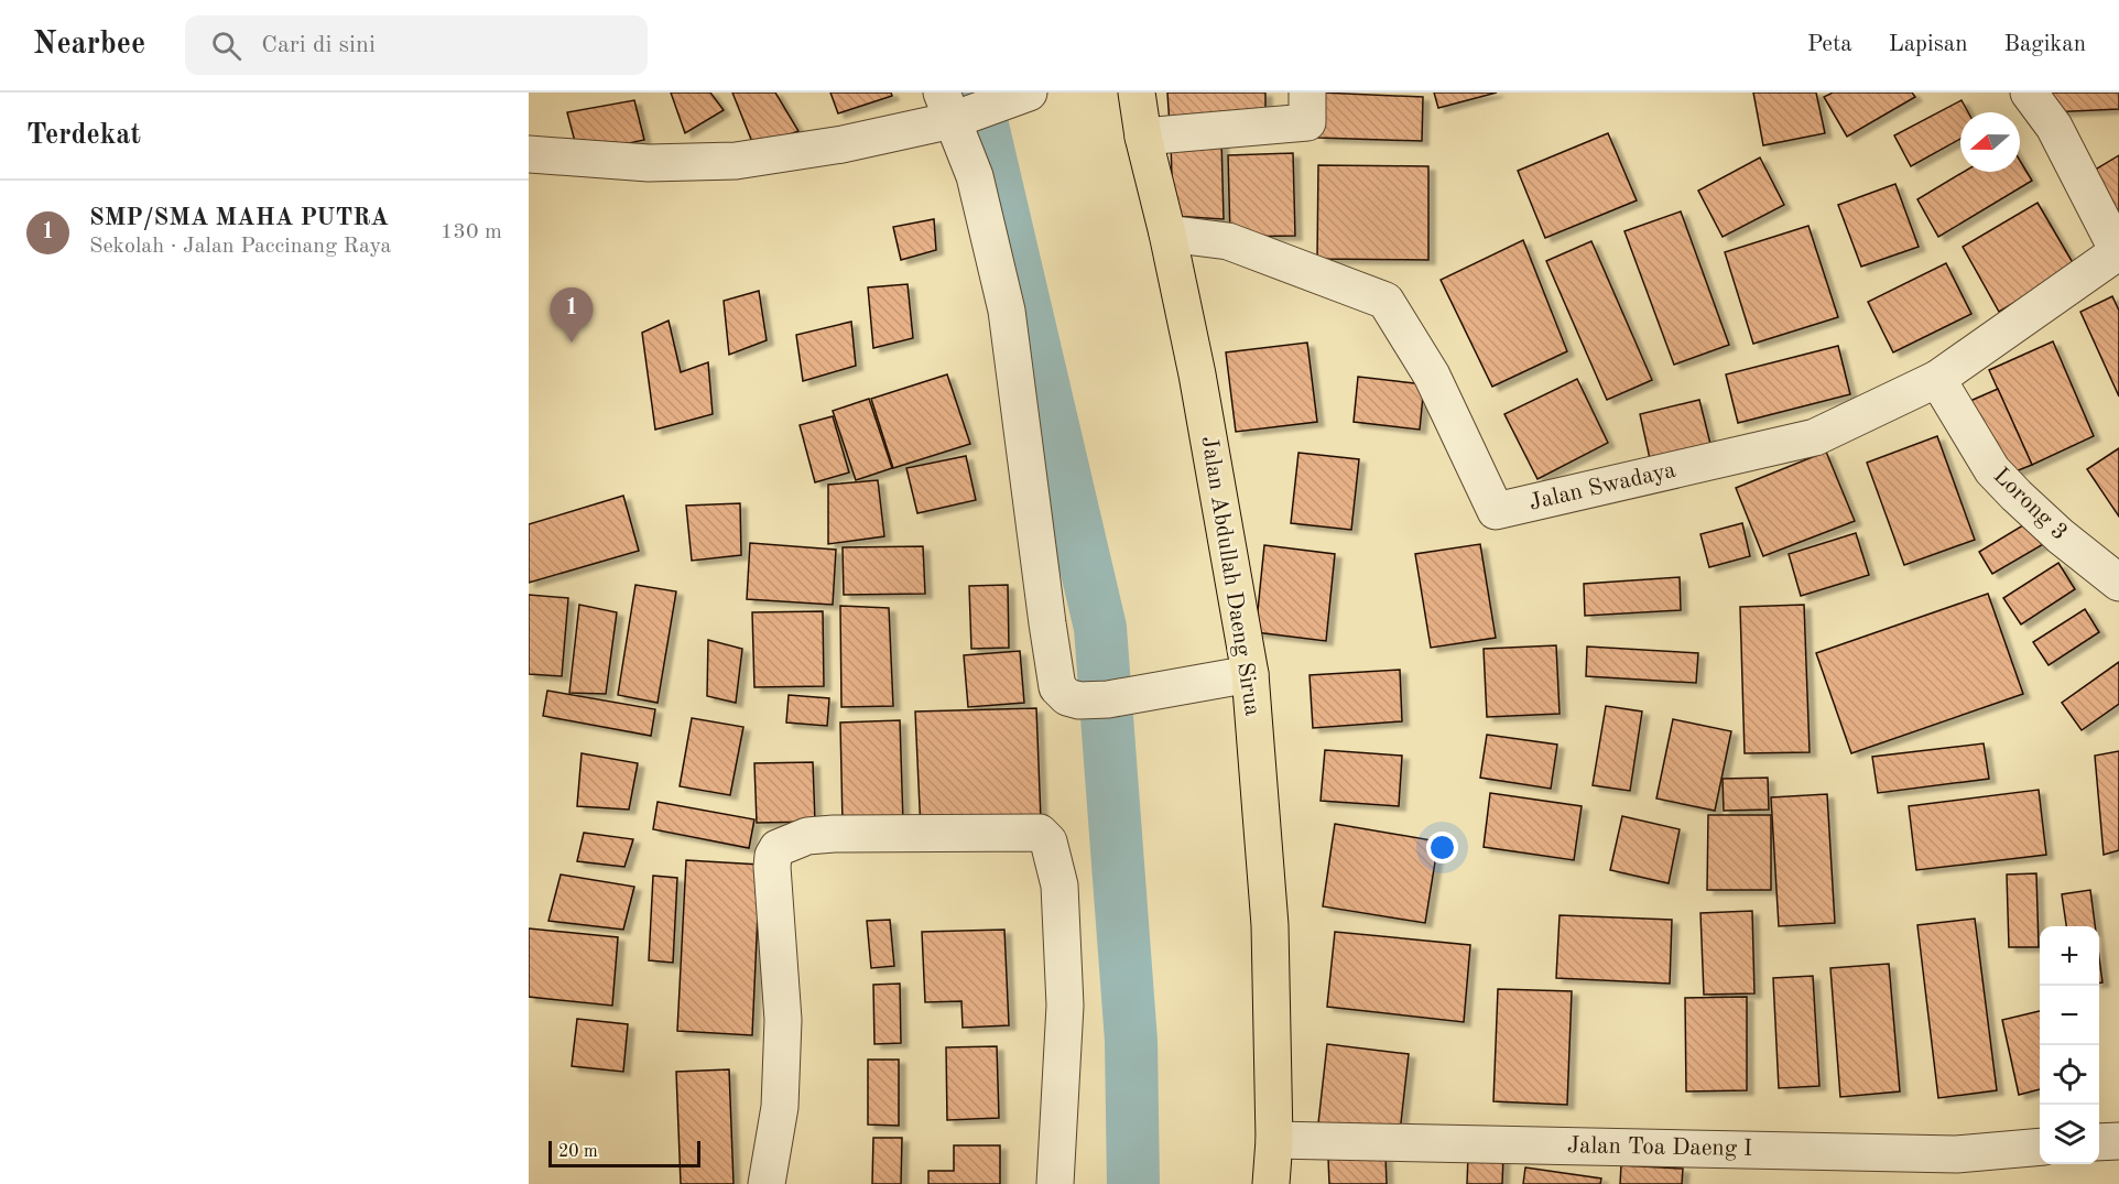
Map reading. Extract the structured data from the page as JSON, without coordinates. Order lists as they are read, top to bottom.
{
  "streets": {
    "main road": ["Jalan Abdullah Daeng Sirua"],
    "street": ["Jalan Swadaya", "Lorong 3", "Jalan Toa Daeng I"]
  },
  "crossings": [
    ["Jalan Swadaya", "Lorong 3"],
    ["Jalan Swadaya", "Jalan Abdullah Daeng Sirua"],
    ["Jalan Abdullah Daeng Sirua", "Jalan Toa Daeng I"]
  ],
  "scale_bar": "20 m",
  "north": "left",
  "page": {
    "header": "Nearbee",
    "search": "Cari di sini",
    "nav": ["Peta", "Lapisan", "Bagikan"],
    "heading": "Terdekat",
    "list": [
      {
        "mark": "1",
        "name": "SMP/SMA MAHA PUTRA",
        "note": "Sekolah · Jalan Paccinang Raya",
        "value": "130 m"
      }
    ],
    "pins": "1",
    "map_buttons": ["+", "−"],
    "scale": "20 m"
  }
}
